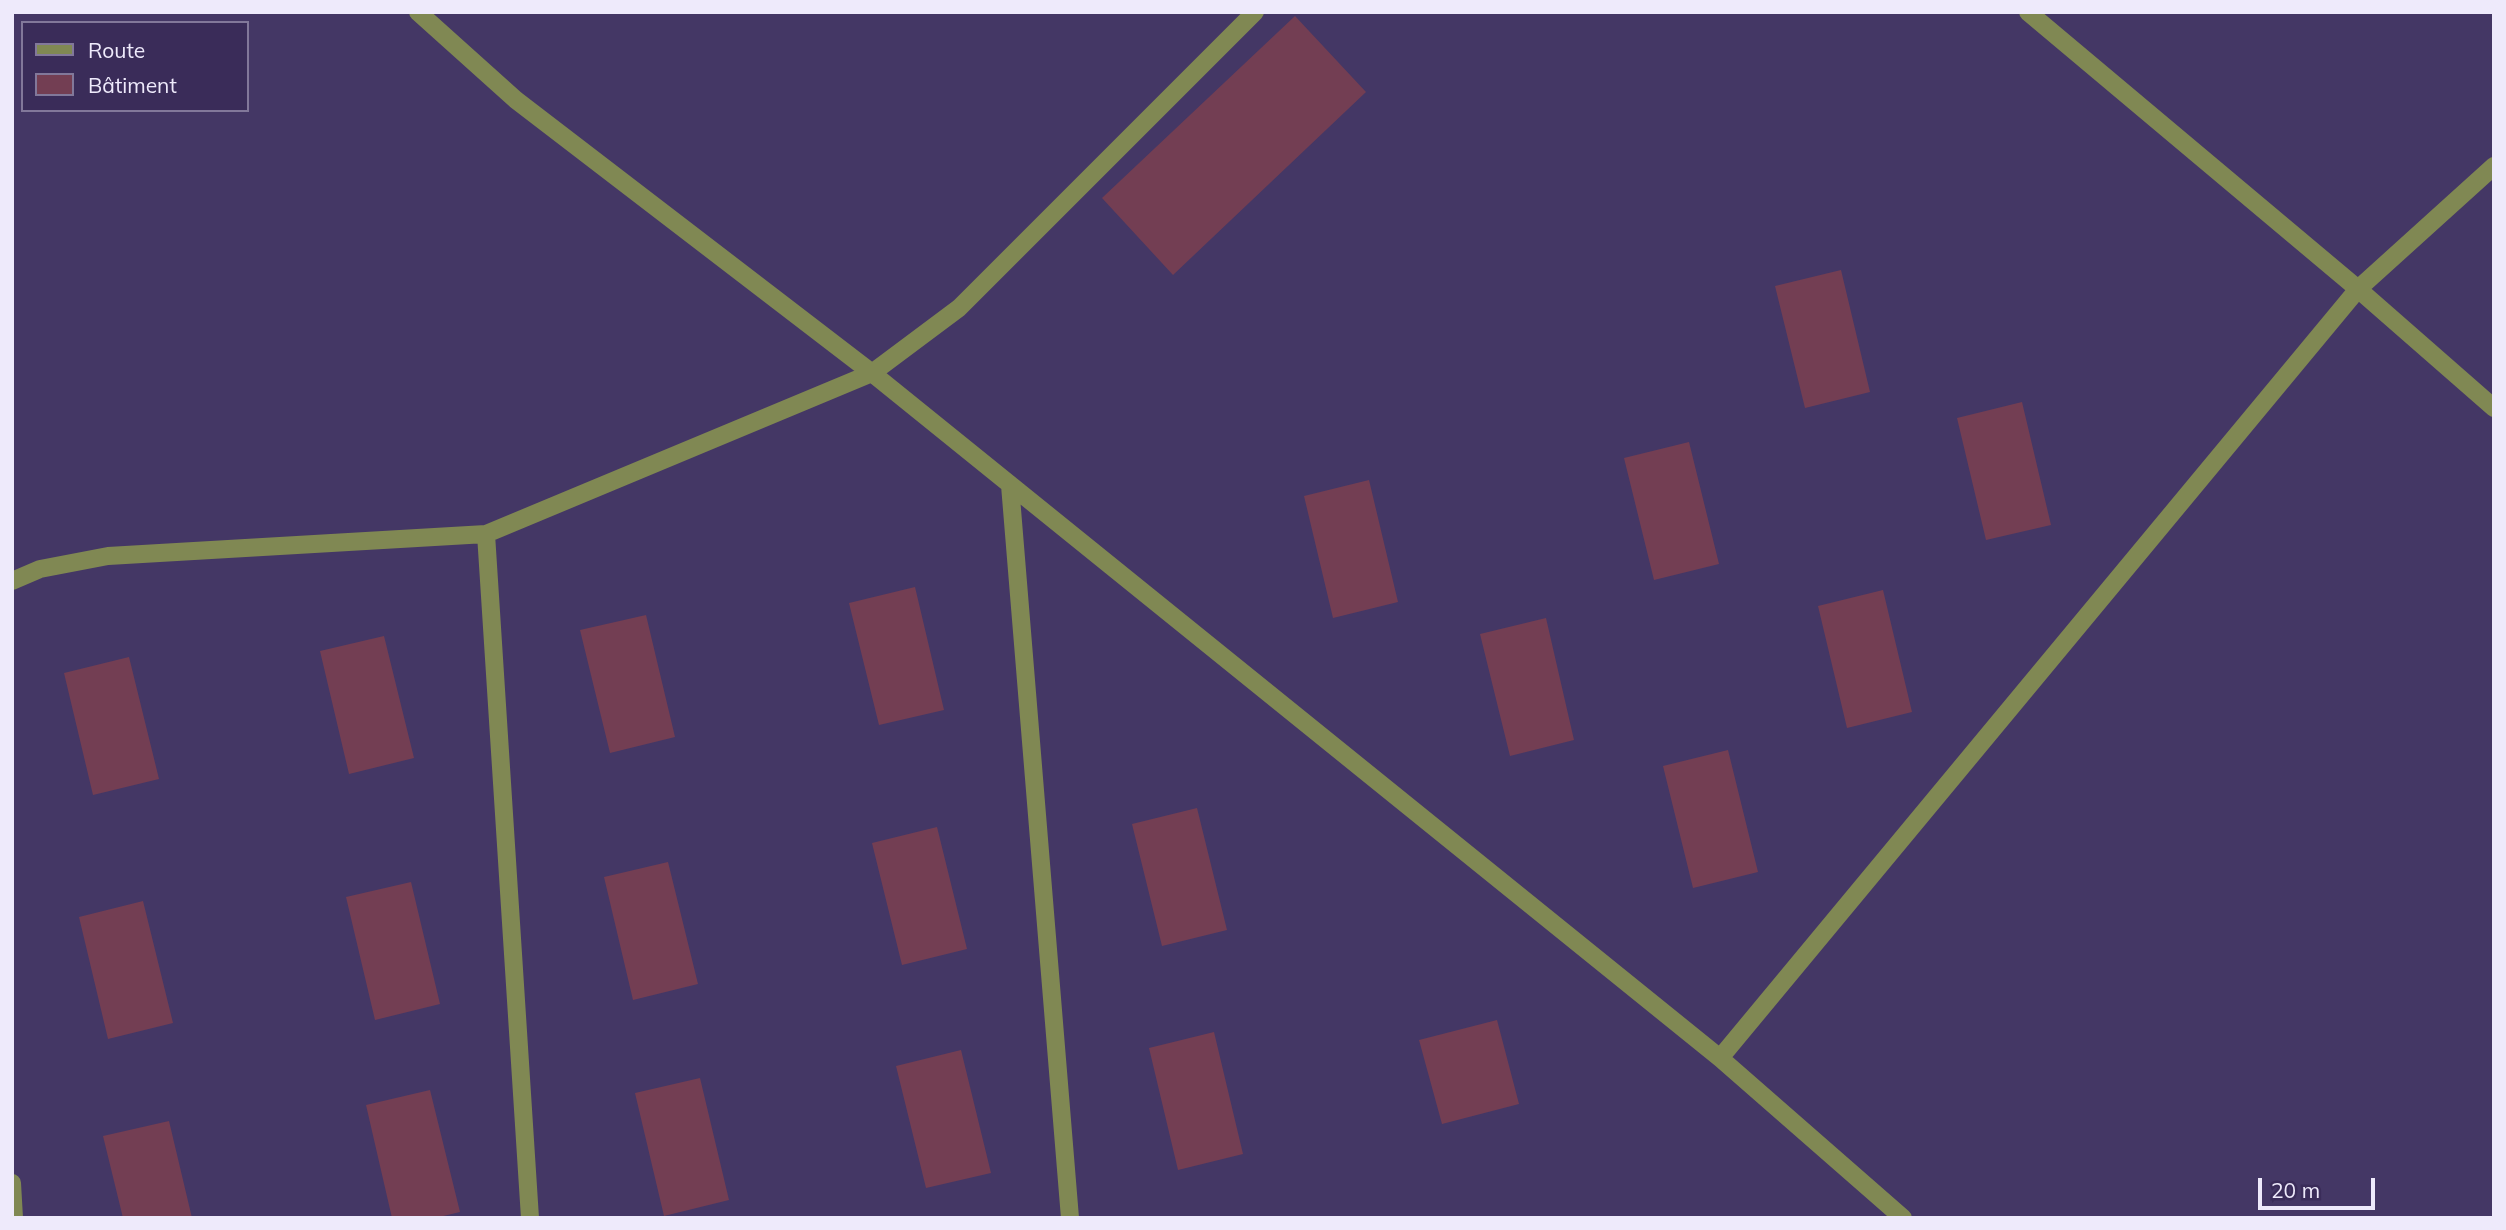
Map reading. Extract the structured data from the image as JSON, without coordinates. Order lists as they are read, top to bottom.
{
  "legend": ["Route", "Bâtiment"],
  "scale_bar": "20 m"
}
